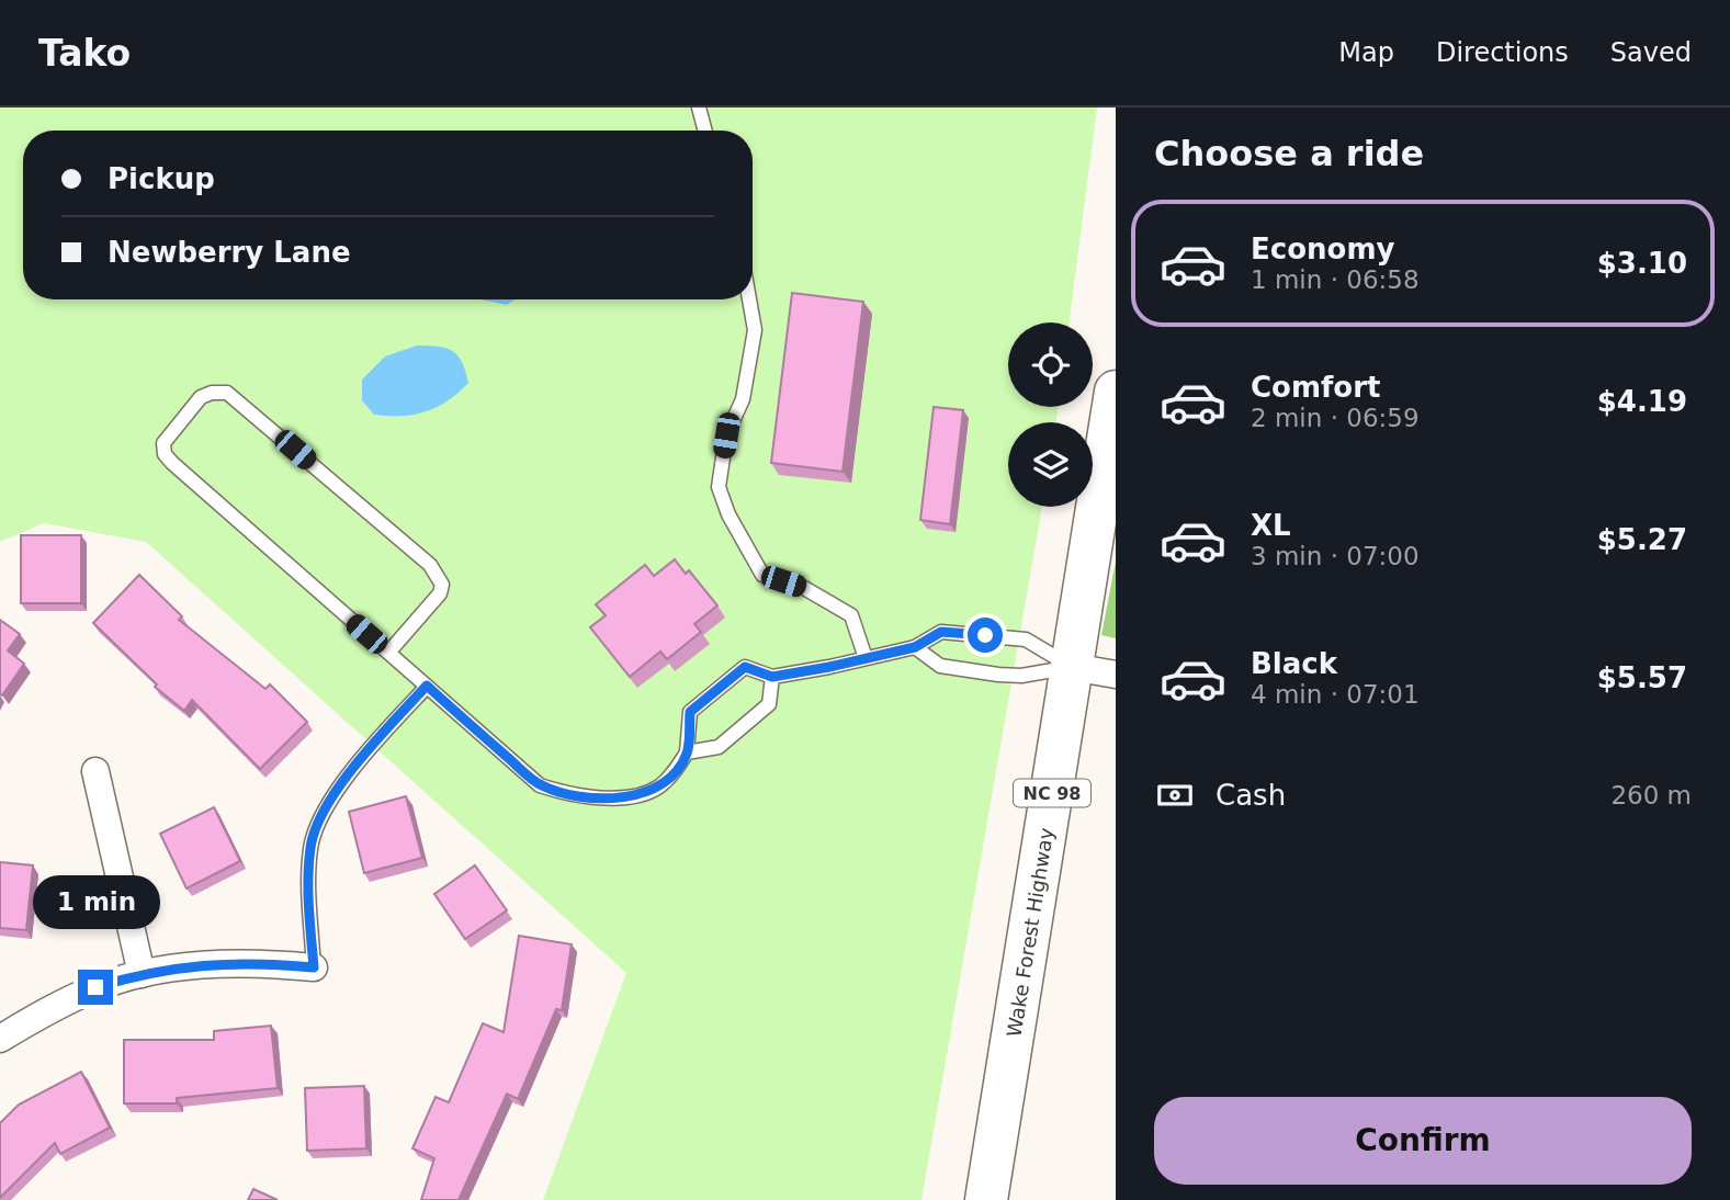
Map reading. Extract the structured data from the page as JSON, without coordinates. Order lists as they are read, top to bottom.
{
  "streets": {
    "highway": ["NC 98", "Wake Forest Highway"]
  },
  "page": {
    "header": "Tako",
    "nav": ["Map", "Directions", "Saved"],
    "heading": "Choose a ride",
    "banner": ["Pickup", "Newberry Lane"],
    "list": [
      {
        "name": "Economy",
        "note": "1 min · 06:58",
        "value": "$3.10"
      },
      {
        "name": "Comfort",
        "note": "2 min · 06:59",
        "value": "$4.19"
      },
      {
        "name": "XL",
        "note": "3 min · 07:00",
        "value": "$5.27"
      },
      {
        "name": "Black",
        "note": "4 min · 07:01",
        "value": "$5.57"
      }
    ],
    "pay": ["Cash", "260 m"],
    "bubble": "1 min",
    "buttons": "Confirm"
  }
}
